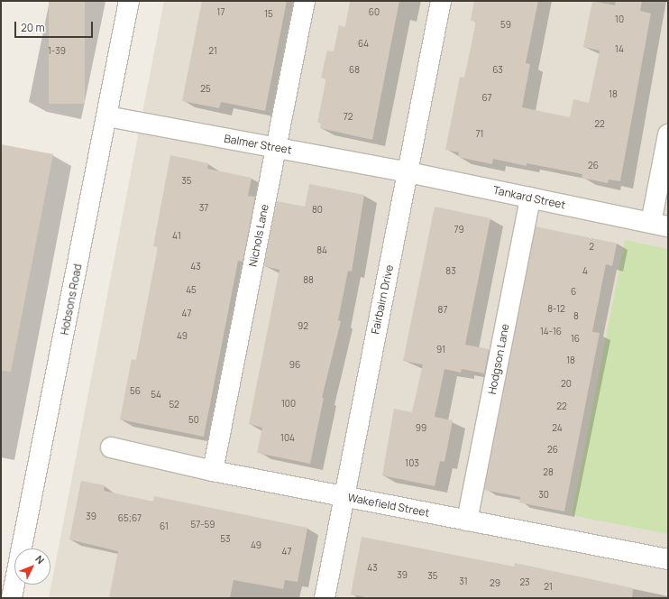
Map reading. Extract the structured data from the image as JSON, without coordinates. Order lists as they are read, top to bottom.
{
  "streets": {
    "street": [
      "Balmer Street",
      "Tankard Street",
      "Nichols Lane",
      "Hobsons Road",
      "Fairbairn Drive",
      "Hodgson Lane",
      "Wakefield Street"
    ]
  },
  "crossings": [
    ["Balmer Street", "Tankard Street"],
    ["Balmer Street", "Nichols Lane"],
    ["Balmer Street", "Hobsons Road"],
    ["Balmer Street", "Fairbairn Drive"],
    ["Tankard Street", "Fairbairn Drive"],
    ["Tankard Street", "Hodgson Lane"],
    ["Nichols Lane", "Wakefield Street"],
    ["Fairbairn Drive", "Wakefield Street"],
    ["Hodgson Lane", "Wakefield Street"]
  ],
  "house_numbers": [
    "17",
    "60",
    "15",
    "10",
    "59",
    "64",
    "14",
    "1-39",
    "21",
    "68",
    "63",
    "25",
    "18",
    "67",
    "72",
    "22",
    "71",
    "26",
    "35",
    "37",
    "80",
    "79",
    "41",
    "2",
    "84",
    "43",
    "83",
    "4",
    "88",
    "45",
    "6",
    "8-12",
    "87",
    "47",
    "8",
    "92",
    "14-16",
    "49",
    "16",
    "91",
    "18",
    "96",
    "20",
    "56",
    "54",
    "100",
    "52",
    "22",
    "50",
    "99",
    "24",
    "104",
    "26",
    "103",
    "28",
    "30",
    "39",
    "65;67",
    "57-59",
    "61",
    "53",
    "49",
    "47",
    "43",
    "39",
    "35",
    "31",
    "23",
    "29",
    "21"
  ],
  "scale_bar": "20 m",
  "north": "top right"
}
